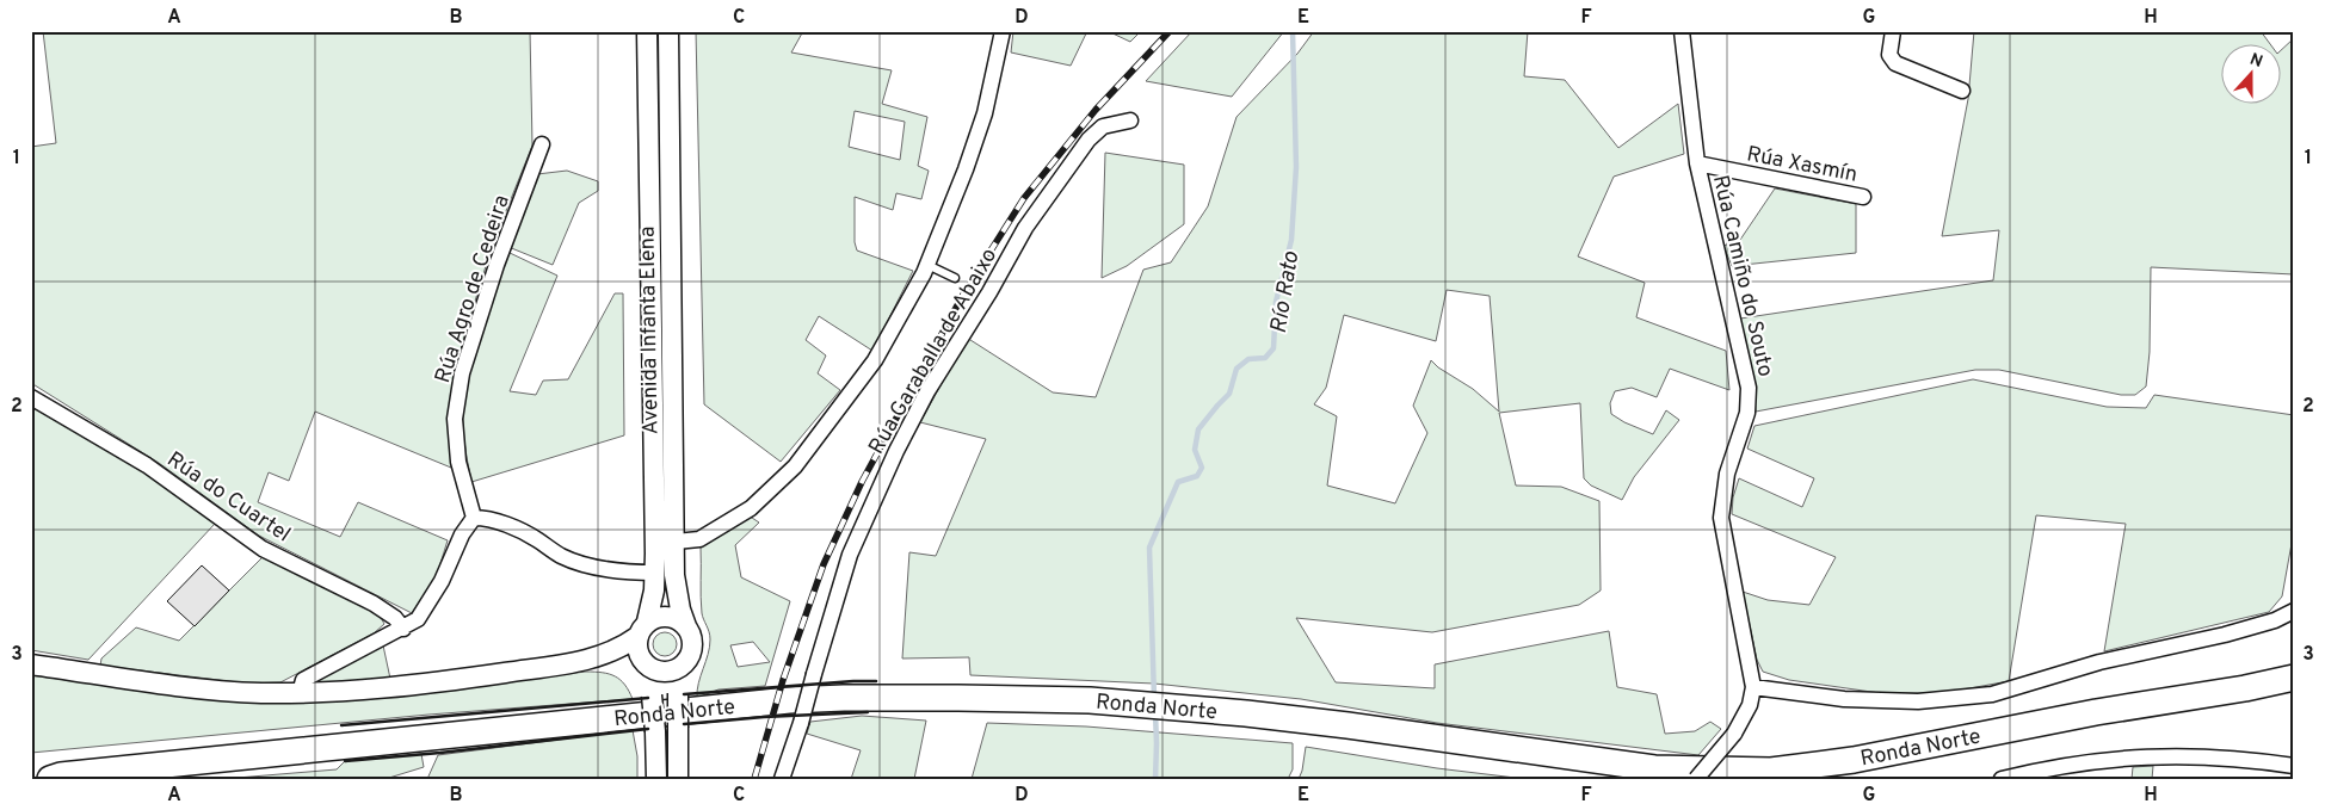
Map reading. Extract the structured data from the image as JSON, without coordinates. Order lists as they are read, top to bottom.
{
  "streets": {
    "highway": ["Ronda Norte"],
    "street": [
      "Rúa Xasmín",
      "Rúa Camiño do Souto",
      "Rúa Agro de Cedeira",
      "Avenida Infanta Elena",
      "Rúa Garaballa de Abaixo",
      "Rúa do Cuartel"
    ]
  },
  "crossings": [
    ["Rúa Xasmín", "Rúa Camiño do Souto"]
  ],
  "water": ["Río Rato"],
  "north": "top",
  "grid": {
    "columns": [
      "A",
      "B",
      "C",
      "D",
      "E",
      "F",
      "G",
      "H"
    ],
    "rows": ["1", "2", "3"]
  }
}
